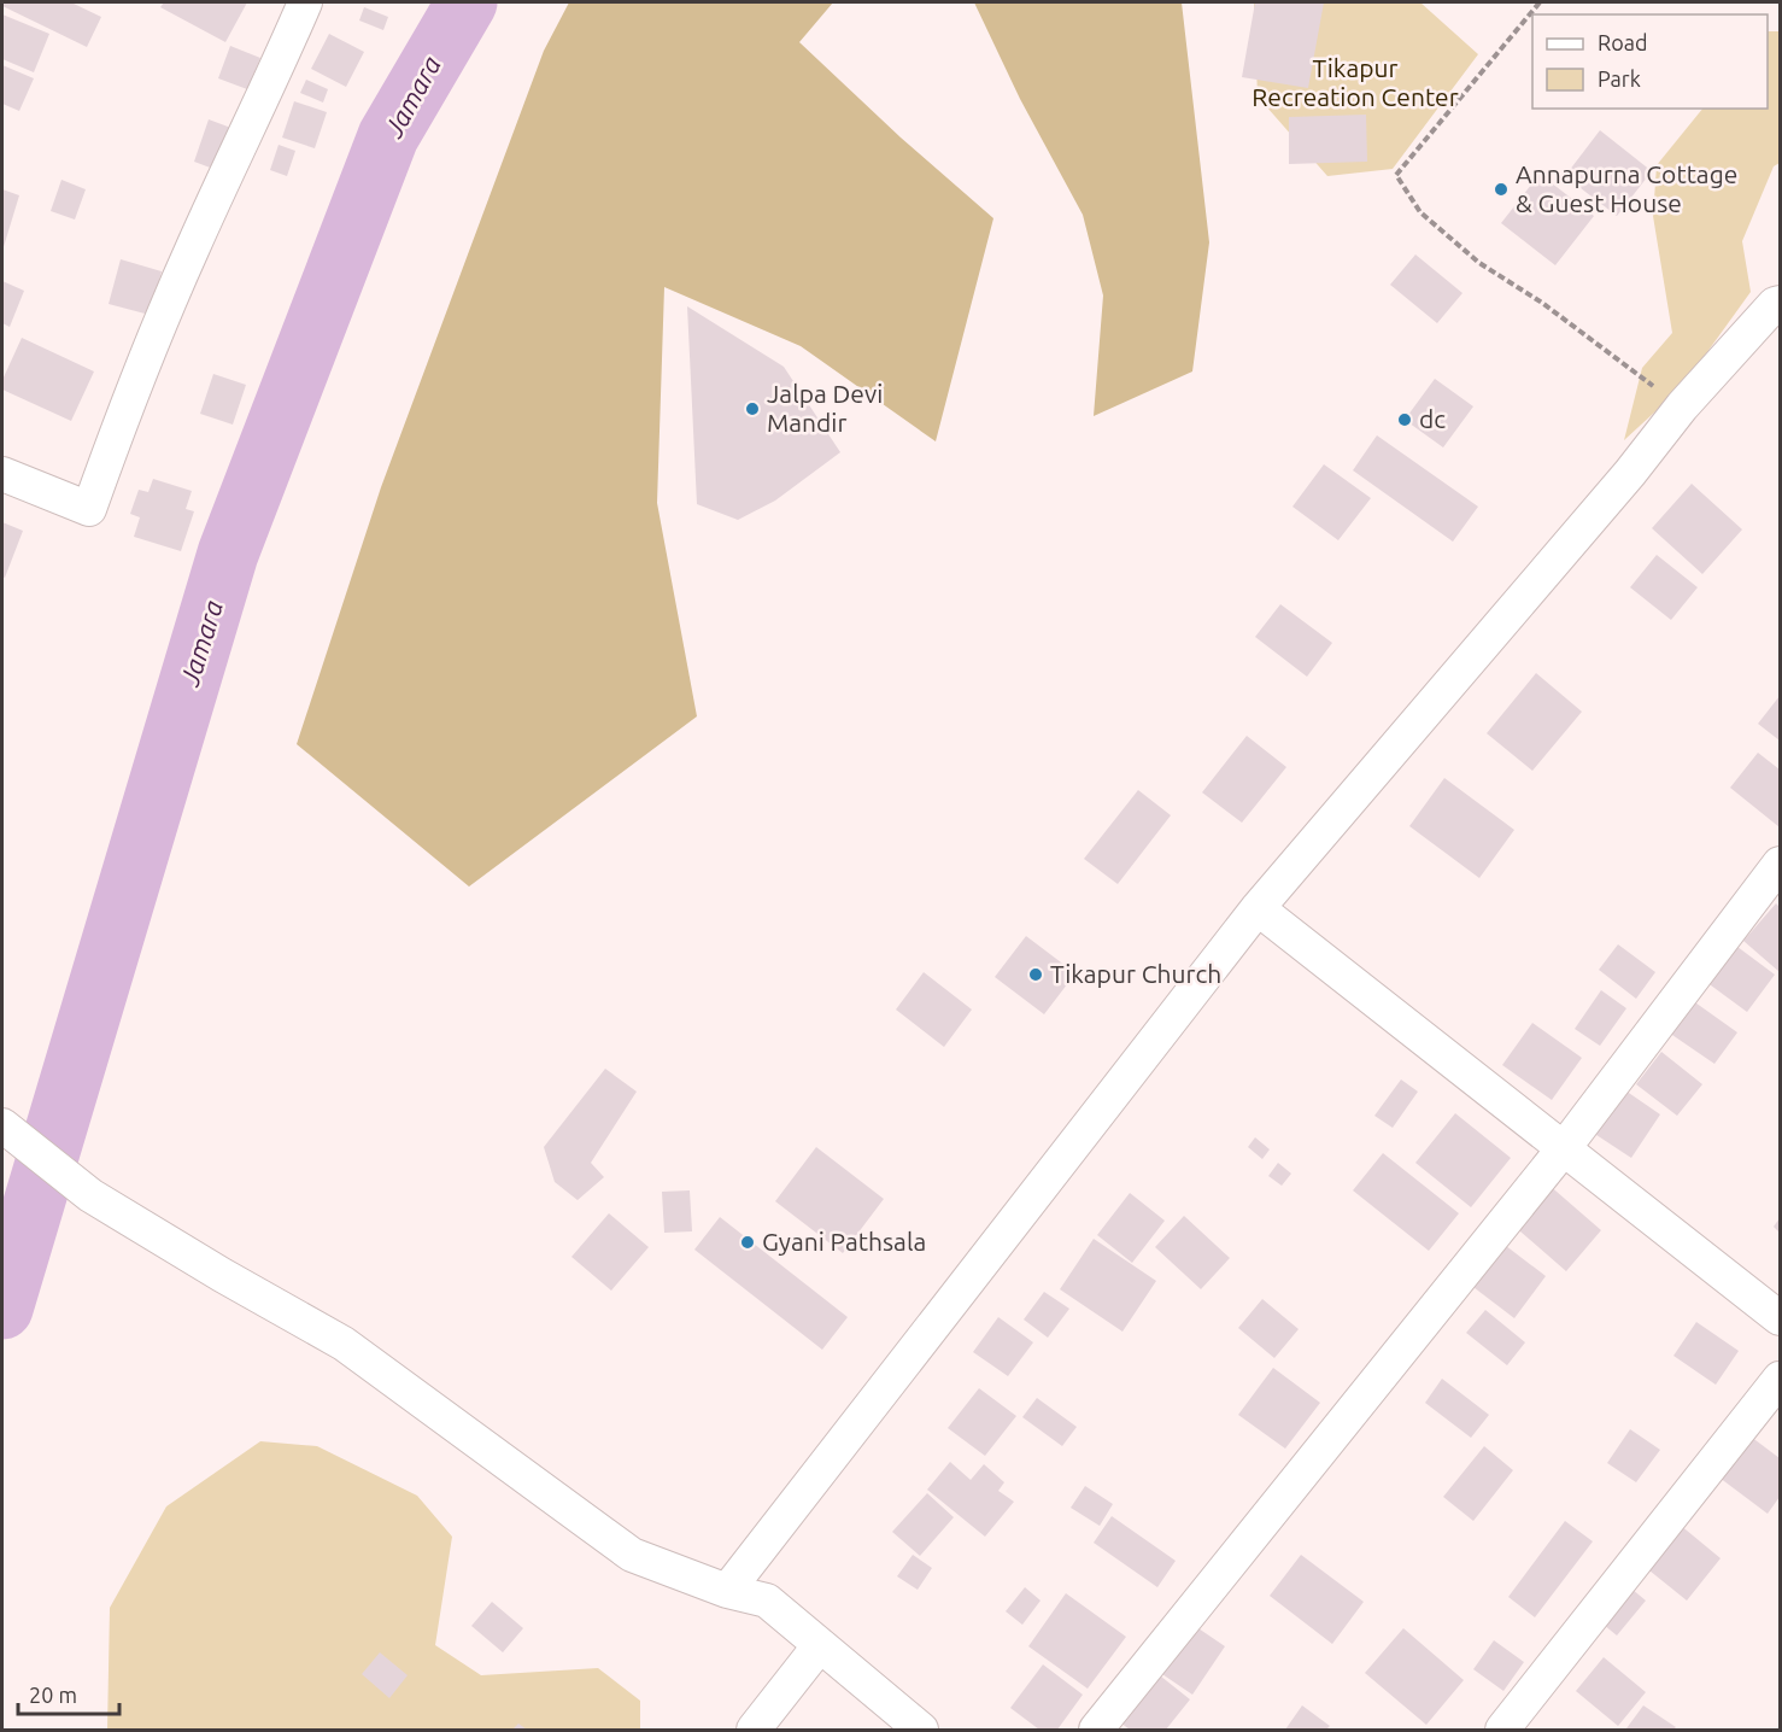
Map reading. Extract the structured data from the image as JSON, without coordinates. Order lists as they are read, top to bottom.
{
  "water": ["Jamara"],
  "parks": ["Tikapur Recreation Center"],
  "places": [
    "Annapurna Cottage & Guest House",
    "Jalpa Devi Mandir",
    "dc",
    "Tikapur Church",
    "Gyani Pathsala"
  ],
  "legend": ["Road", "Park"],
  "scale_bar": "20 m"
}
